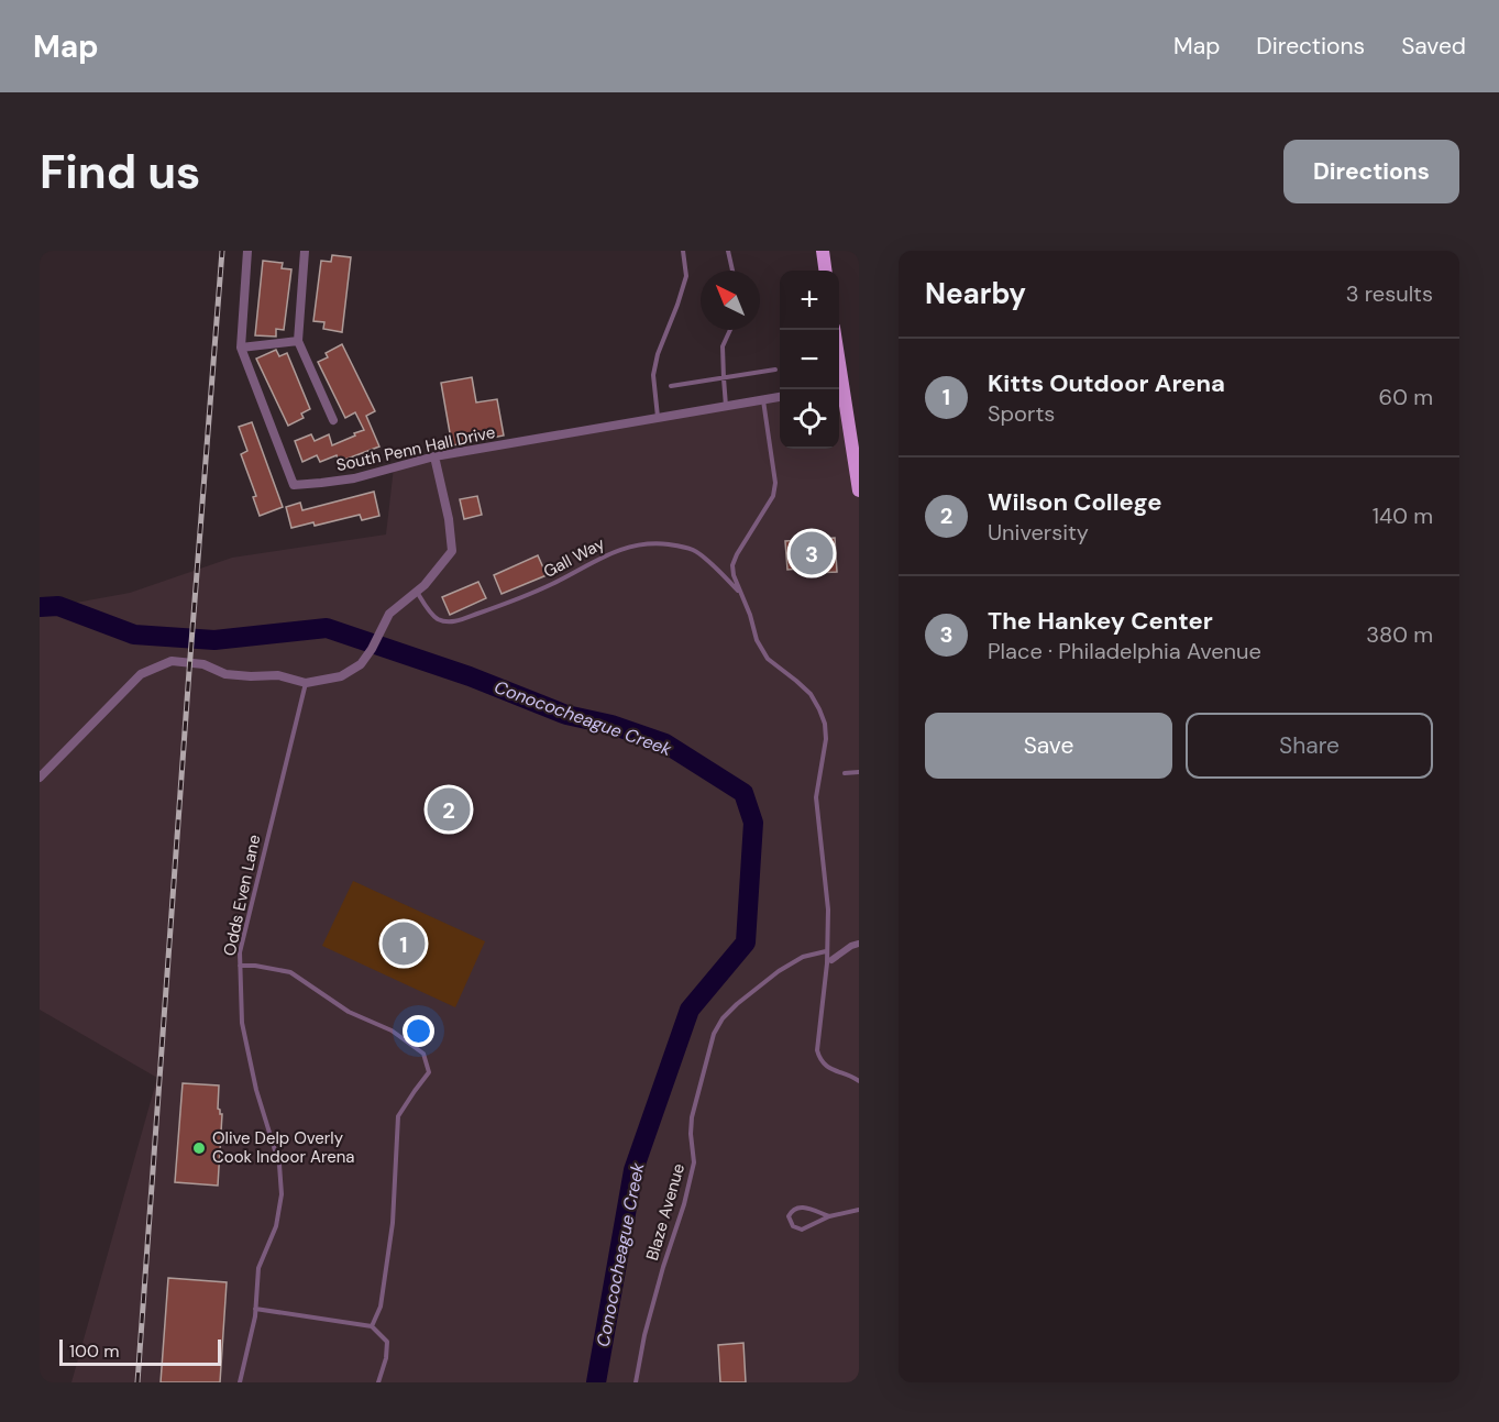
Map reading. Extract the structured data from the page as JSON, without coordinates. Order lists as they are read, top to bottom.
{
  "streets": {
    "street": ["South Penn Hall Drive"],
    "lane": ["Gall Way", "Odds Even Lane", "Blaze Avenue"]
  },
  "crossings": [
    ["Gall Way", "Blaze Avenue"]
  ],
  "water": ["Conococheague Creek"],
  "places": ["Olive Delp Overly Cook Indoor Arena"],
  "scale_bar": "100 m",
  "north": "top left",
  "page": {
    "header": "Map",
    "nav": ["Map", "Directions", "Saved"],
    "buttons": [
      "Directions",
      ["Save", "Share"]
    ],
    "title": "Find us",
    "heading": ["Nearby", "3 results"],
    "map_buttons": ["+", "−"],
    "list": [
      {
        "mark": "1",
        "name": "Kitts Outdoor Arena",
        "note": "Sports",
        "value": "60 m"
      },
      {
        "mark": "2",
        "name": "Wilson College",
        "note": "University",
        "value": "140 m"
      },
      {
        "mark": "3",
        "name": "The Hankey Center",
        "note": "Place · Philadelphia Avenue",
        "value": "380 m"
      }
    ],
    "pins": ["3", "2", "1"],
    "scale": "100 m"
  }
}
